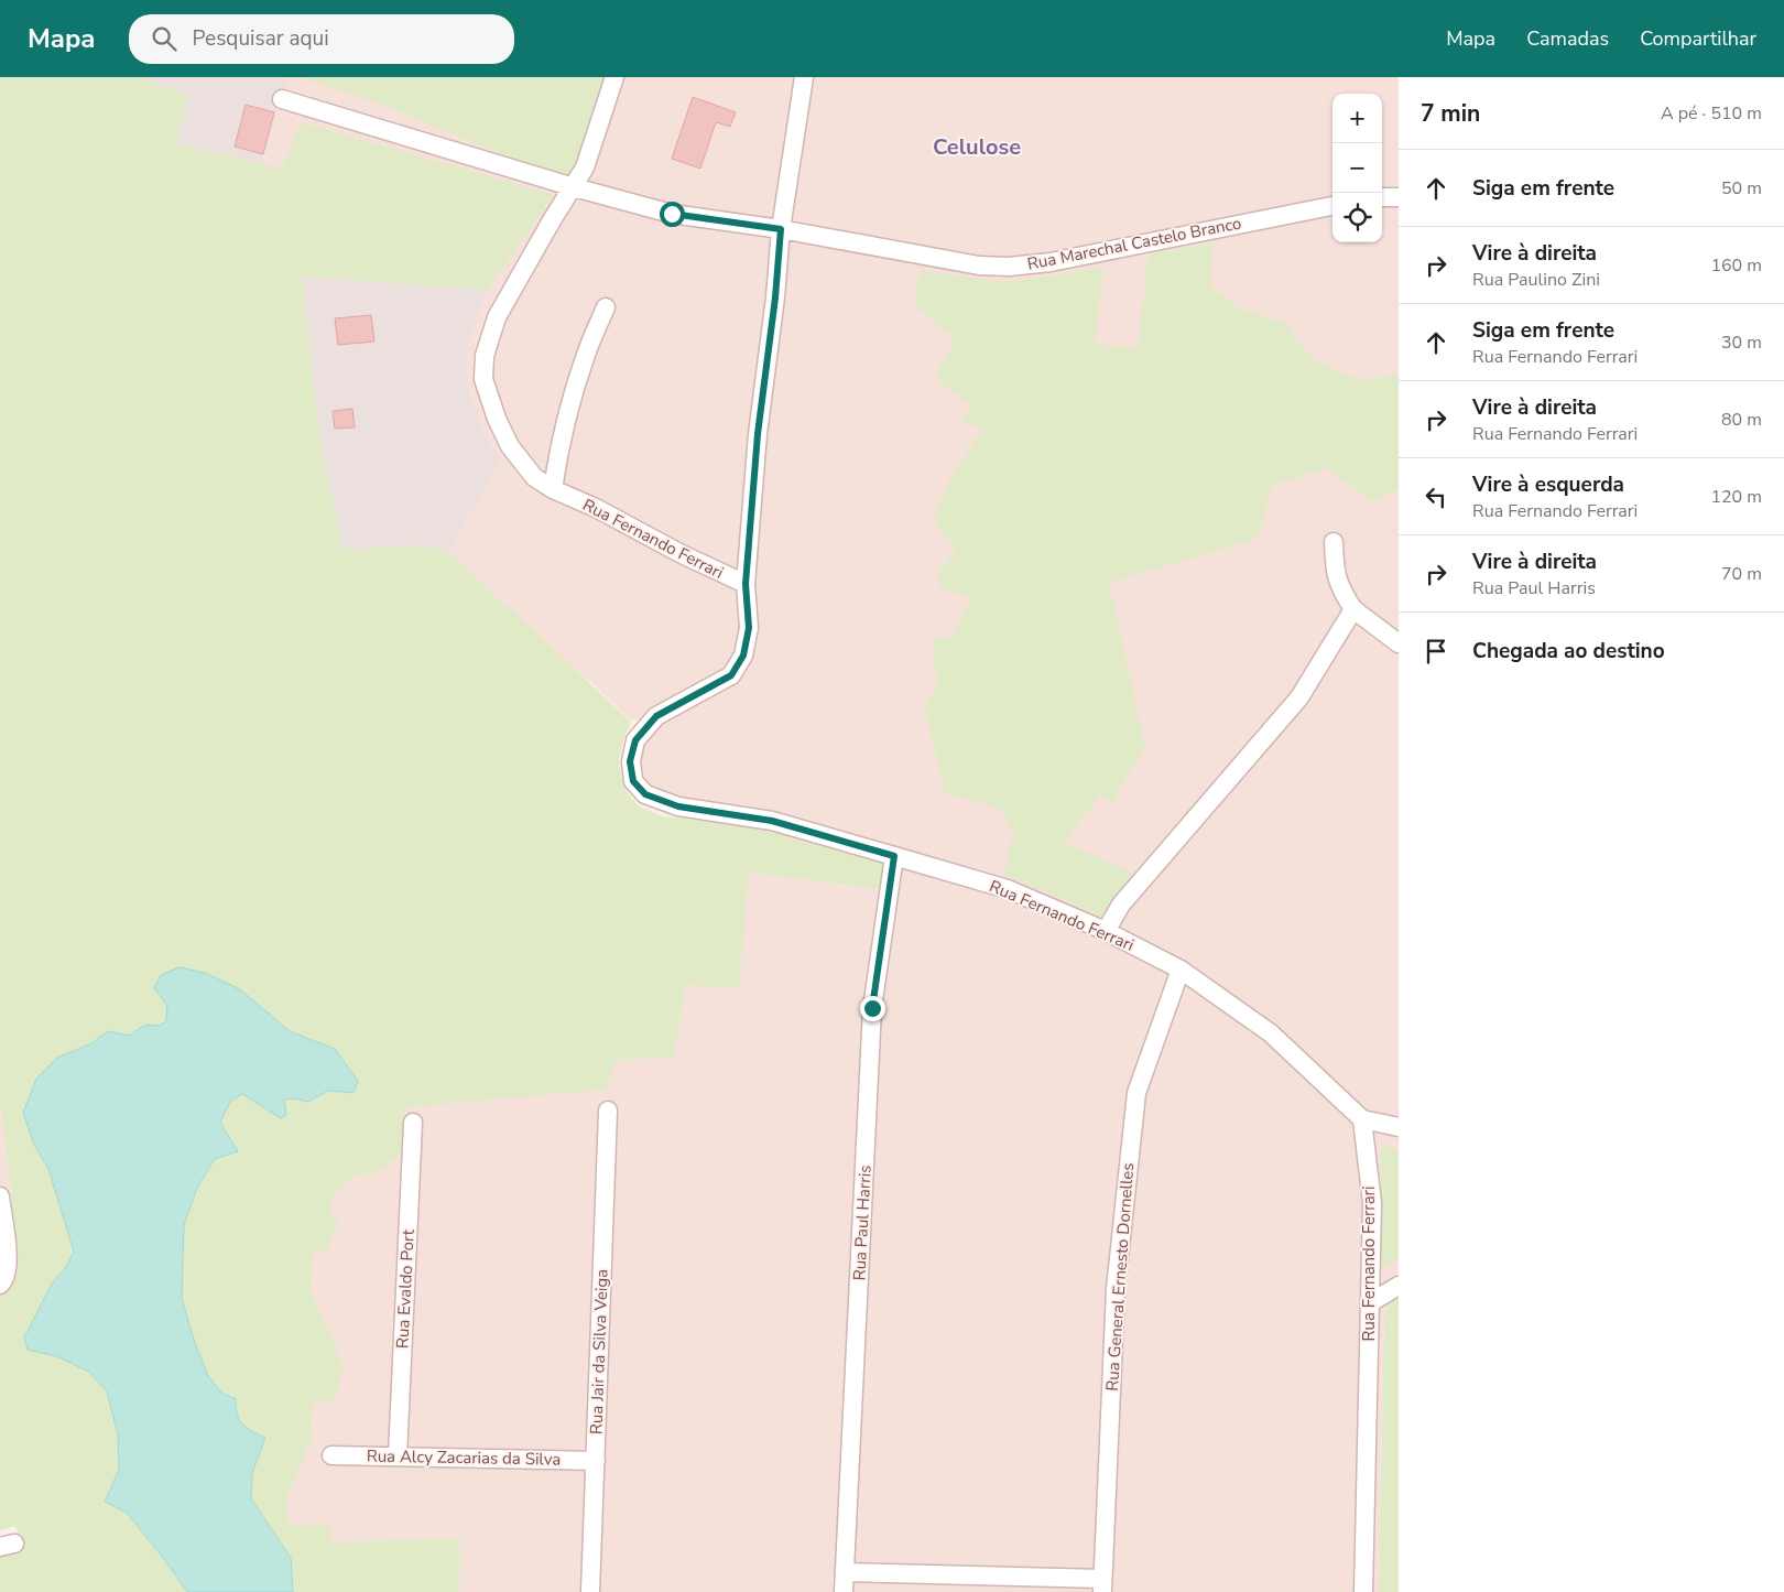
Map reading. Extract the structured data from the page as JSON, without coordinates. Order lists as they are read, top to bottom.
{
  "streets": {
    "street": [
      "Rua Marechal Castelo Branco",
      "Rua Fernando Ferrari",
      "Rua Paul Harris",
      "Rua General Ernesto Dornelles",
      "Rua Evaldo Port",
      "Rua Jair da Silva Veiga",
      "Rua Alcy Zacarias da Silva"
    ]
  },
  "crossings": [
    ["Rua Marechal Castelo Branco", "Rua Fernando Ferrari"],
    ["Rua Fernando Ferrari", "Rua Paul Harris"],
    ["Rua Fernando Ferrari", "Rua General Ernesto Dornelles"],
    ["Rua Evaldo Port", "Rua Alcy Zacarias da Silva"],
    ["Rua Jair da Silva Veiga", "Rua Alcy Zacarias da Silva"]
  ],
  "districts": ["Celulose"],
  "page": {
    "header": "Mapa",
    "search": "Pesquisar aqui",
    "nav": ["Mapa", "Camadas", "Compartilhar"],
    "heading": ["7 min", "A pé · 510 m"],
    "map_buttons": ["+", "−"],
    "list": [
      ["Siga em frente", "50 m"],
      ["Vire à direita", "Rua Paulino Zini", "160 m"],
      ["Siga em frente", "Rua Fernando Ferrari", "30 m"],
      ["Vire à direita", "Rua Fernando Ferrari", "80 m"],
      ["Vire à esquerda", "Rua Fernando Ferrari", "120 m"],
      ["Vire à direita", "Rua Paul Harris", "70 m"],
      "Chegada ao destino"
    ]
  }
}
